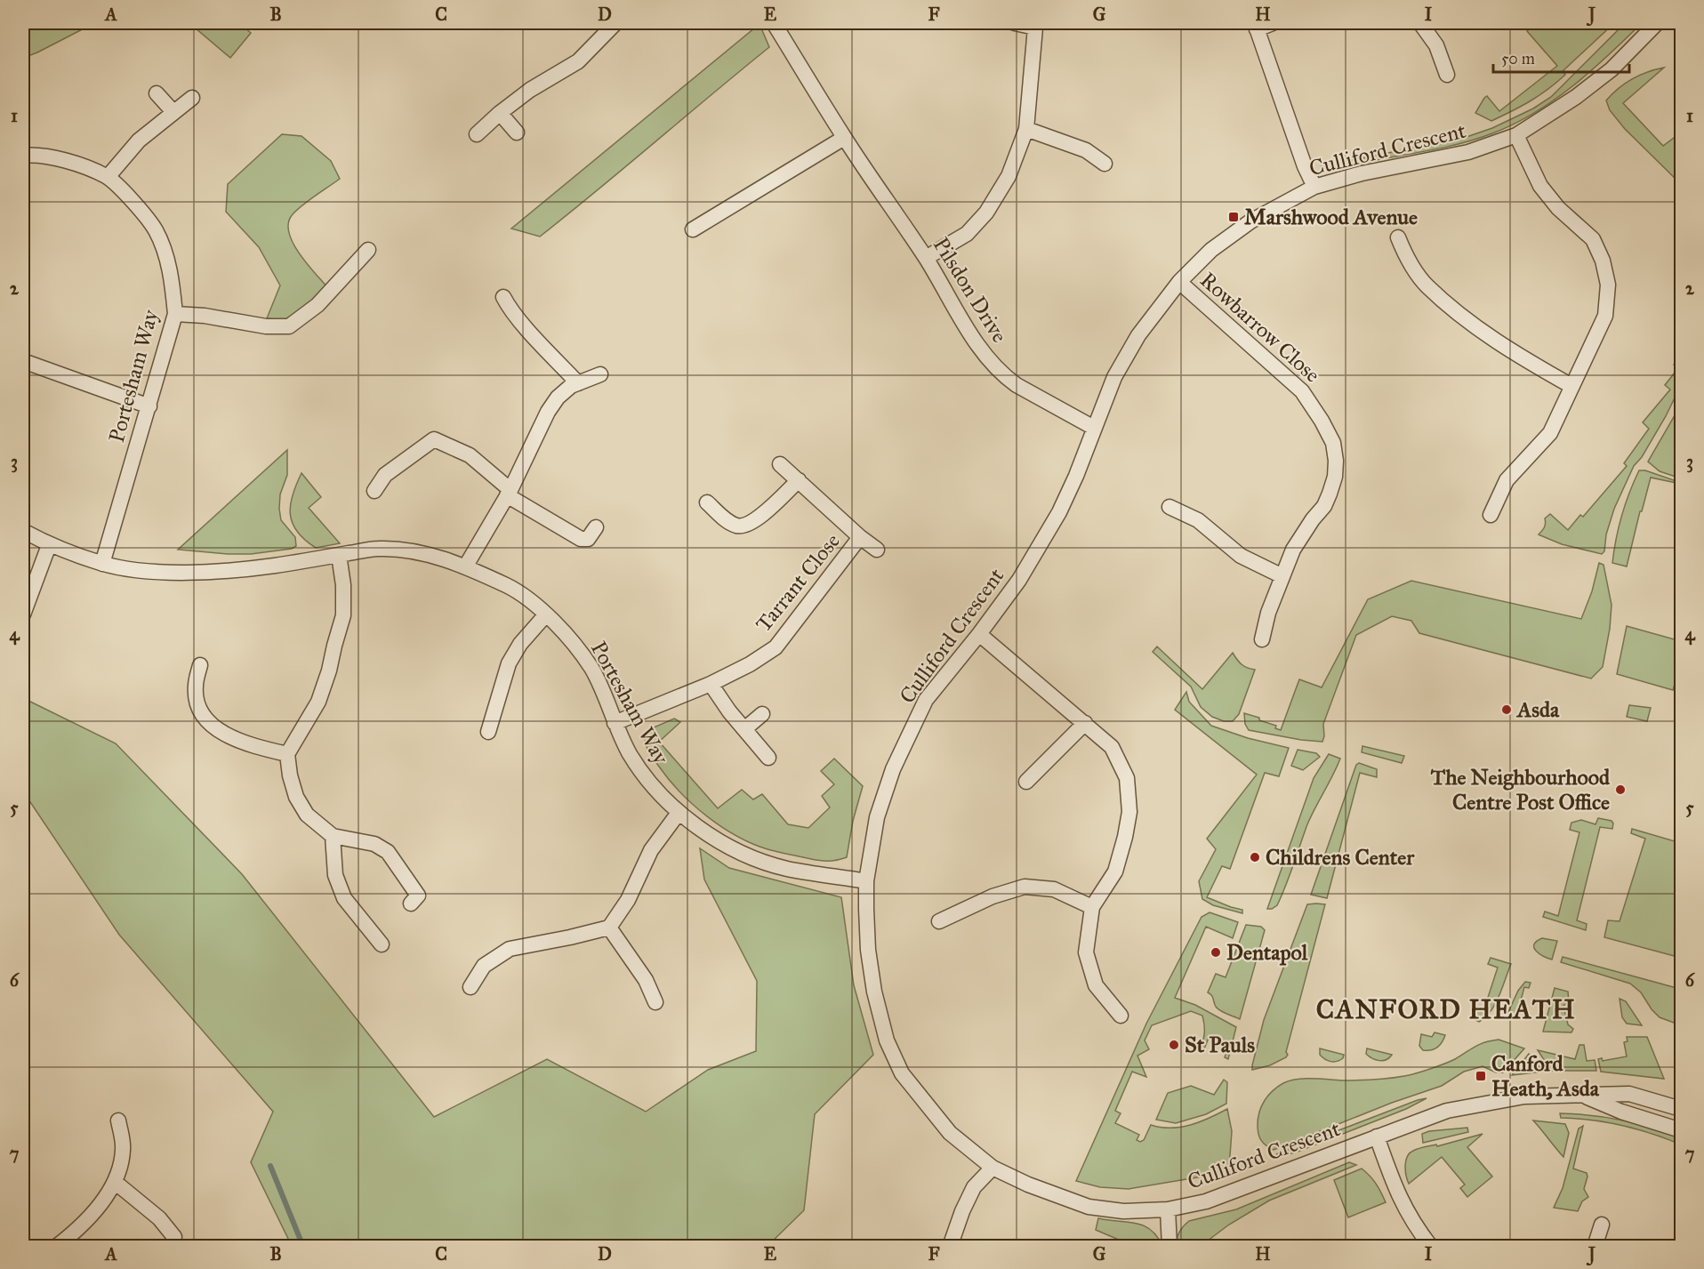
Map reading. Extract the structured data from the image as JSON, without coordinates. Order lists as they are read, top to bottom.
{
  "streets": {
    "street": [
      "Culliford Crescent",
      "Pilsdon Drive",
      "Rowbarrow Close",
      "Portesham Way",
      "Tarrant Close"
    ]
  },
  "crossings": [
    ["Culliford Crescent", "Pilsdon Drive"],
    ["Culliford Crescent", "Rowbarrow Close"],
    ["Culliford Crescent", "Portesham Way"],
    ["Portesham Way", "Tarrant Close"]
  ],
  "districts": ["CANFORD HEATH"],
  "places": {
    "transit": ["Marshwood Avenue", "Canford Heath, Asda"],
    "other": [
      "Asda",
      "The Neighbourhood Centre Post Office",
      "Childrens Center",
      "Dentapol",
      "St Pauls"
    ]
  },
  "scale_bar": "50 m",
  "grid": {
    "columns": [
      "A",
      "B",
      "C",
      "D",
      "E",
      "F",
      "G",
      "H",
      "I",
      "J"
    ],
    "rows": [
      "1",
      "2",
      "3",
      "4",
      "5",
      "6",
      "7"
    ]
  }
}
